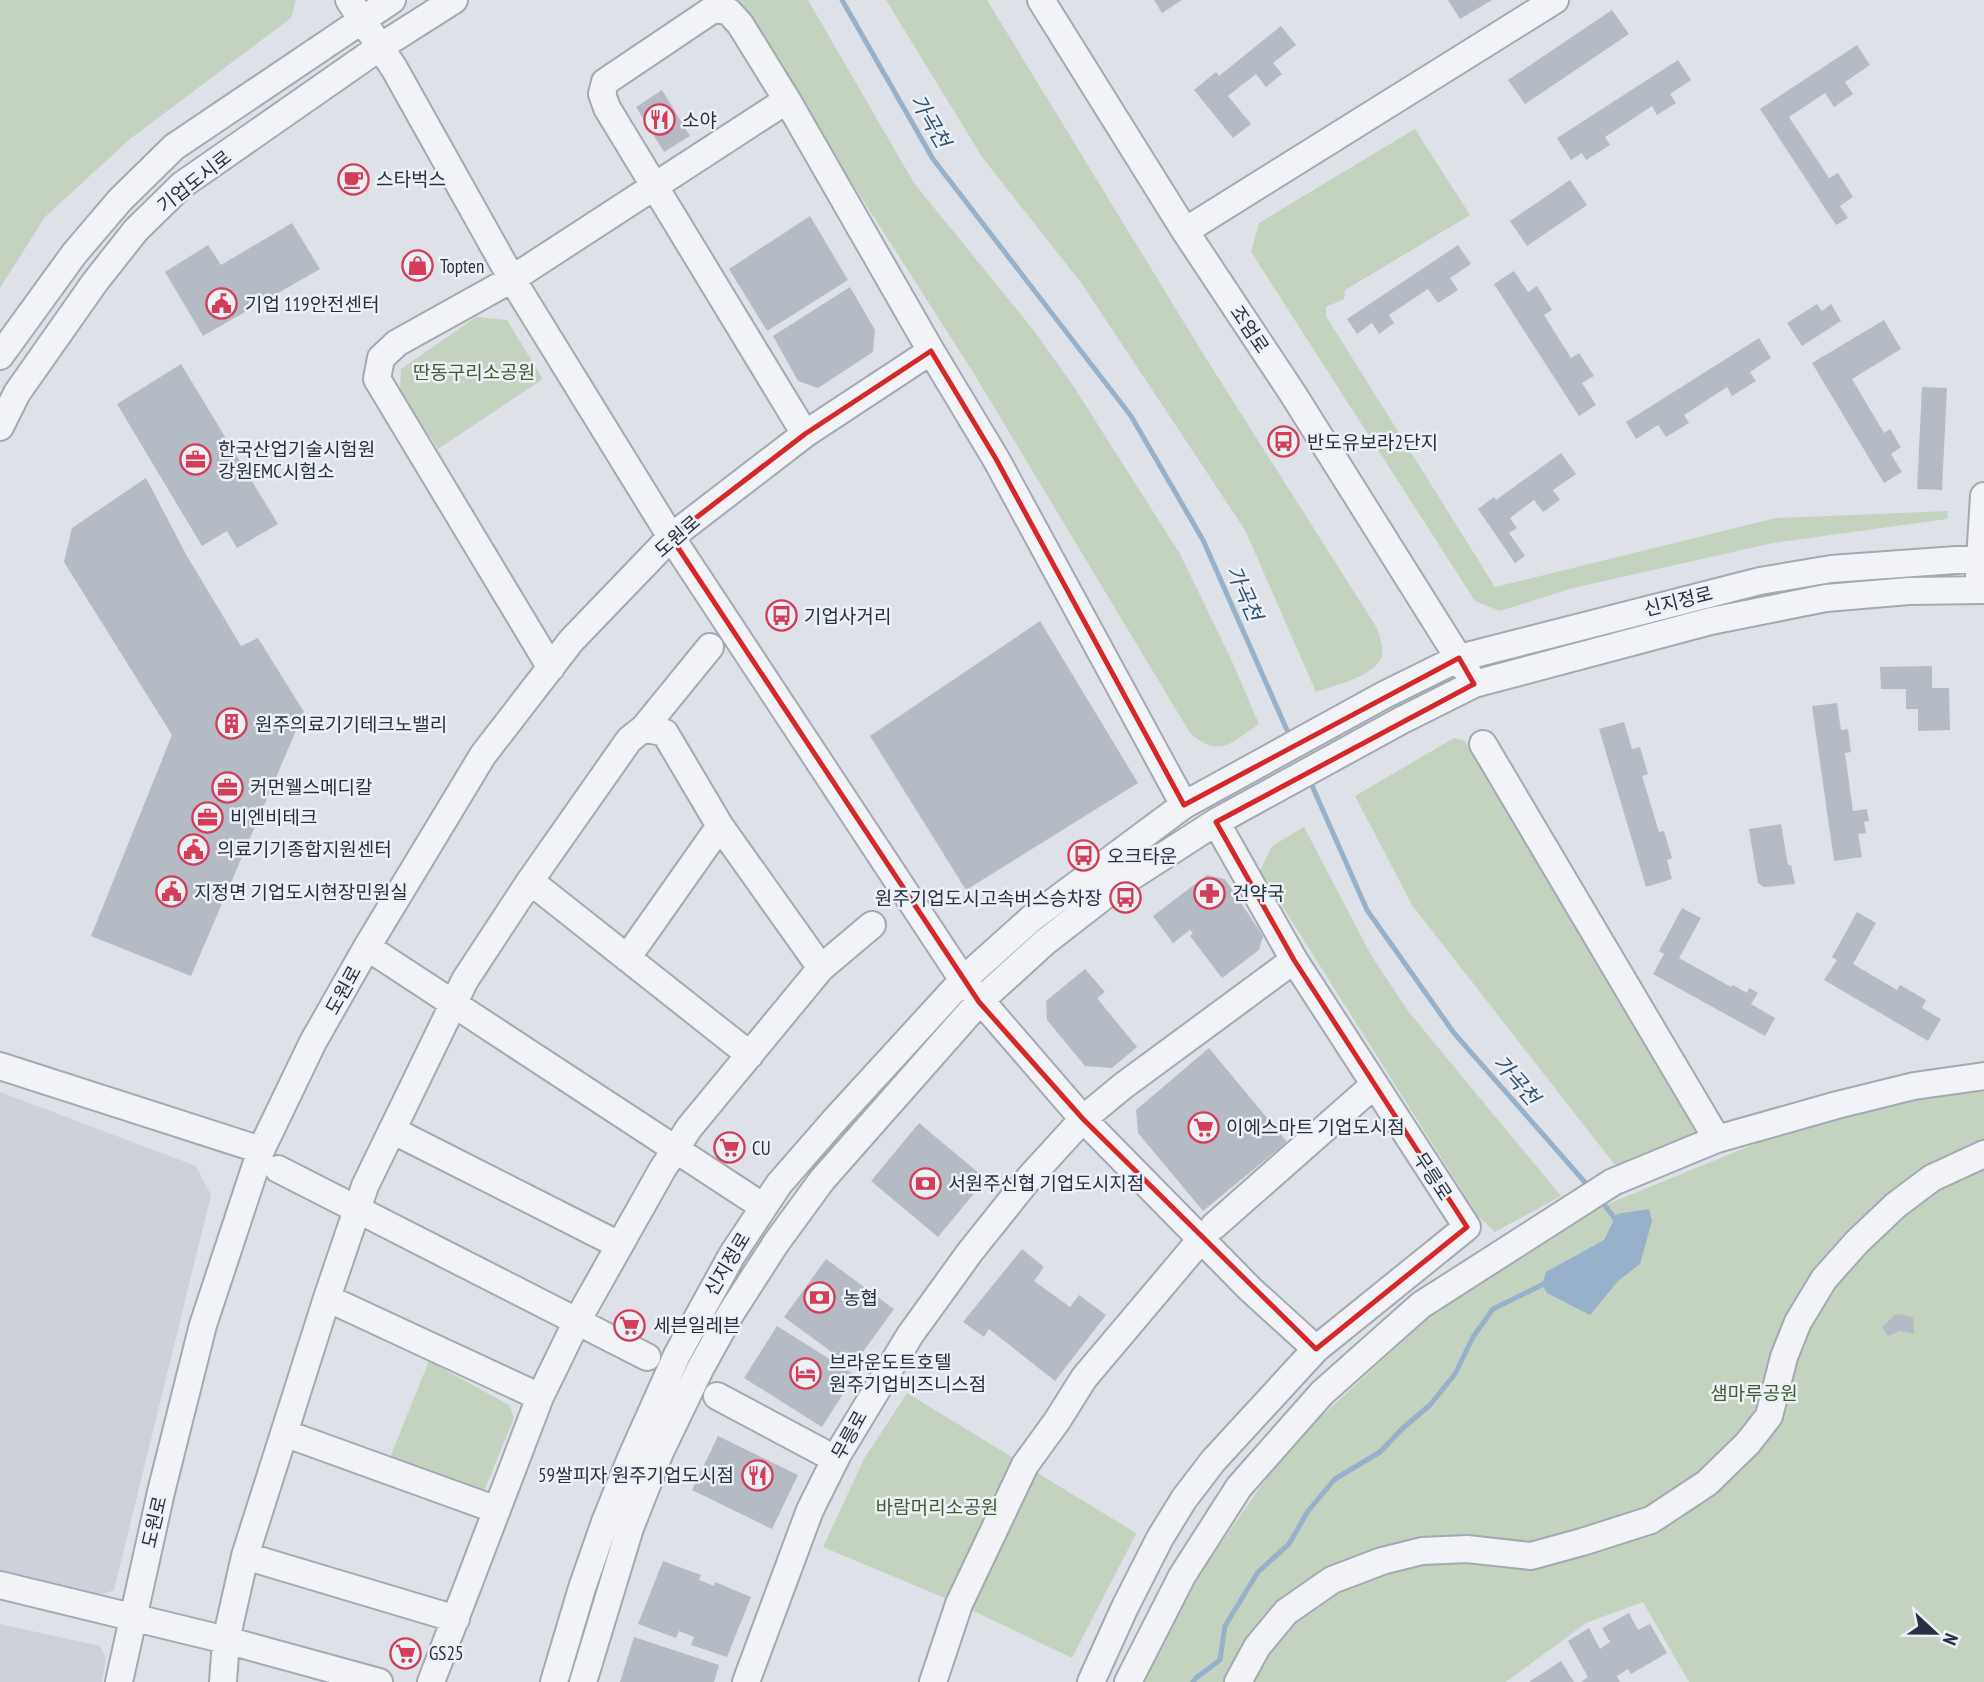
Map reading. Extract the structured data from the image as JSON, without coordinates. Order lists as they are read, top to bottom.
{
  "streets": {
    "street": [
      "기업도시로",
      "조엄로",
      "도원로",
      "신지정로",
      "무릉로"
    ]
  },
  "crossings": [
    ["조엄로", "신지정로"],
    ["신지정로", "무릉로"]
  ],
  "water": ["가곡천"],
  "parks": ["딴동구리소공원", "샘마루공원", "바람머리소공원"],
  "places": {
    "restaurant": ["소야", "59쌀피자 원주기업도시점"],
    "cafe": ["스타벅스"],
    "shop": ["Topten"],
    "public building": ["기업 119안전센터", "의료기기종합지원센터", "지정면 기업도시현장민원실"],
    "bus stop": [
      "반도유보라2단지",
      "기업사거리",
      "오크타운",
      "원주기업도시고속버스승차장"
    ],
    "office": ["한국산업기술시험원 강원EMC시험소", "커먼웰스메디칼", "비엔비테크"],
    "building": ["원주의료기기테크노밸리"],
    "pharmacy": ["건약국"],
    "supermarket": [
      "이에스마트 기업도시점",
      "CU",
      "세븐일레븐",
      "GS25"
    ],
    "bank": ["서원주신협 기업도시지점", "농협"],
    "hotel": ["브라운도트호텔 원주기업비즈니스점"]
  },
  "north": "right"
}
